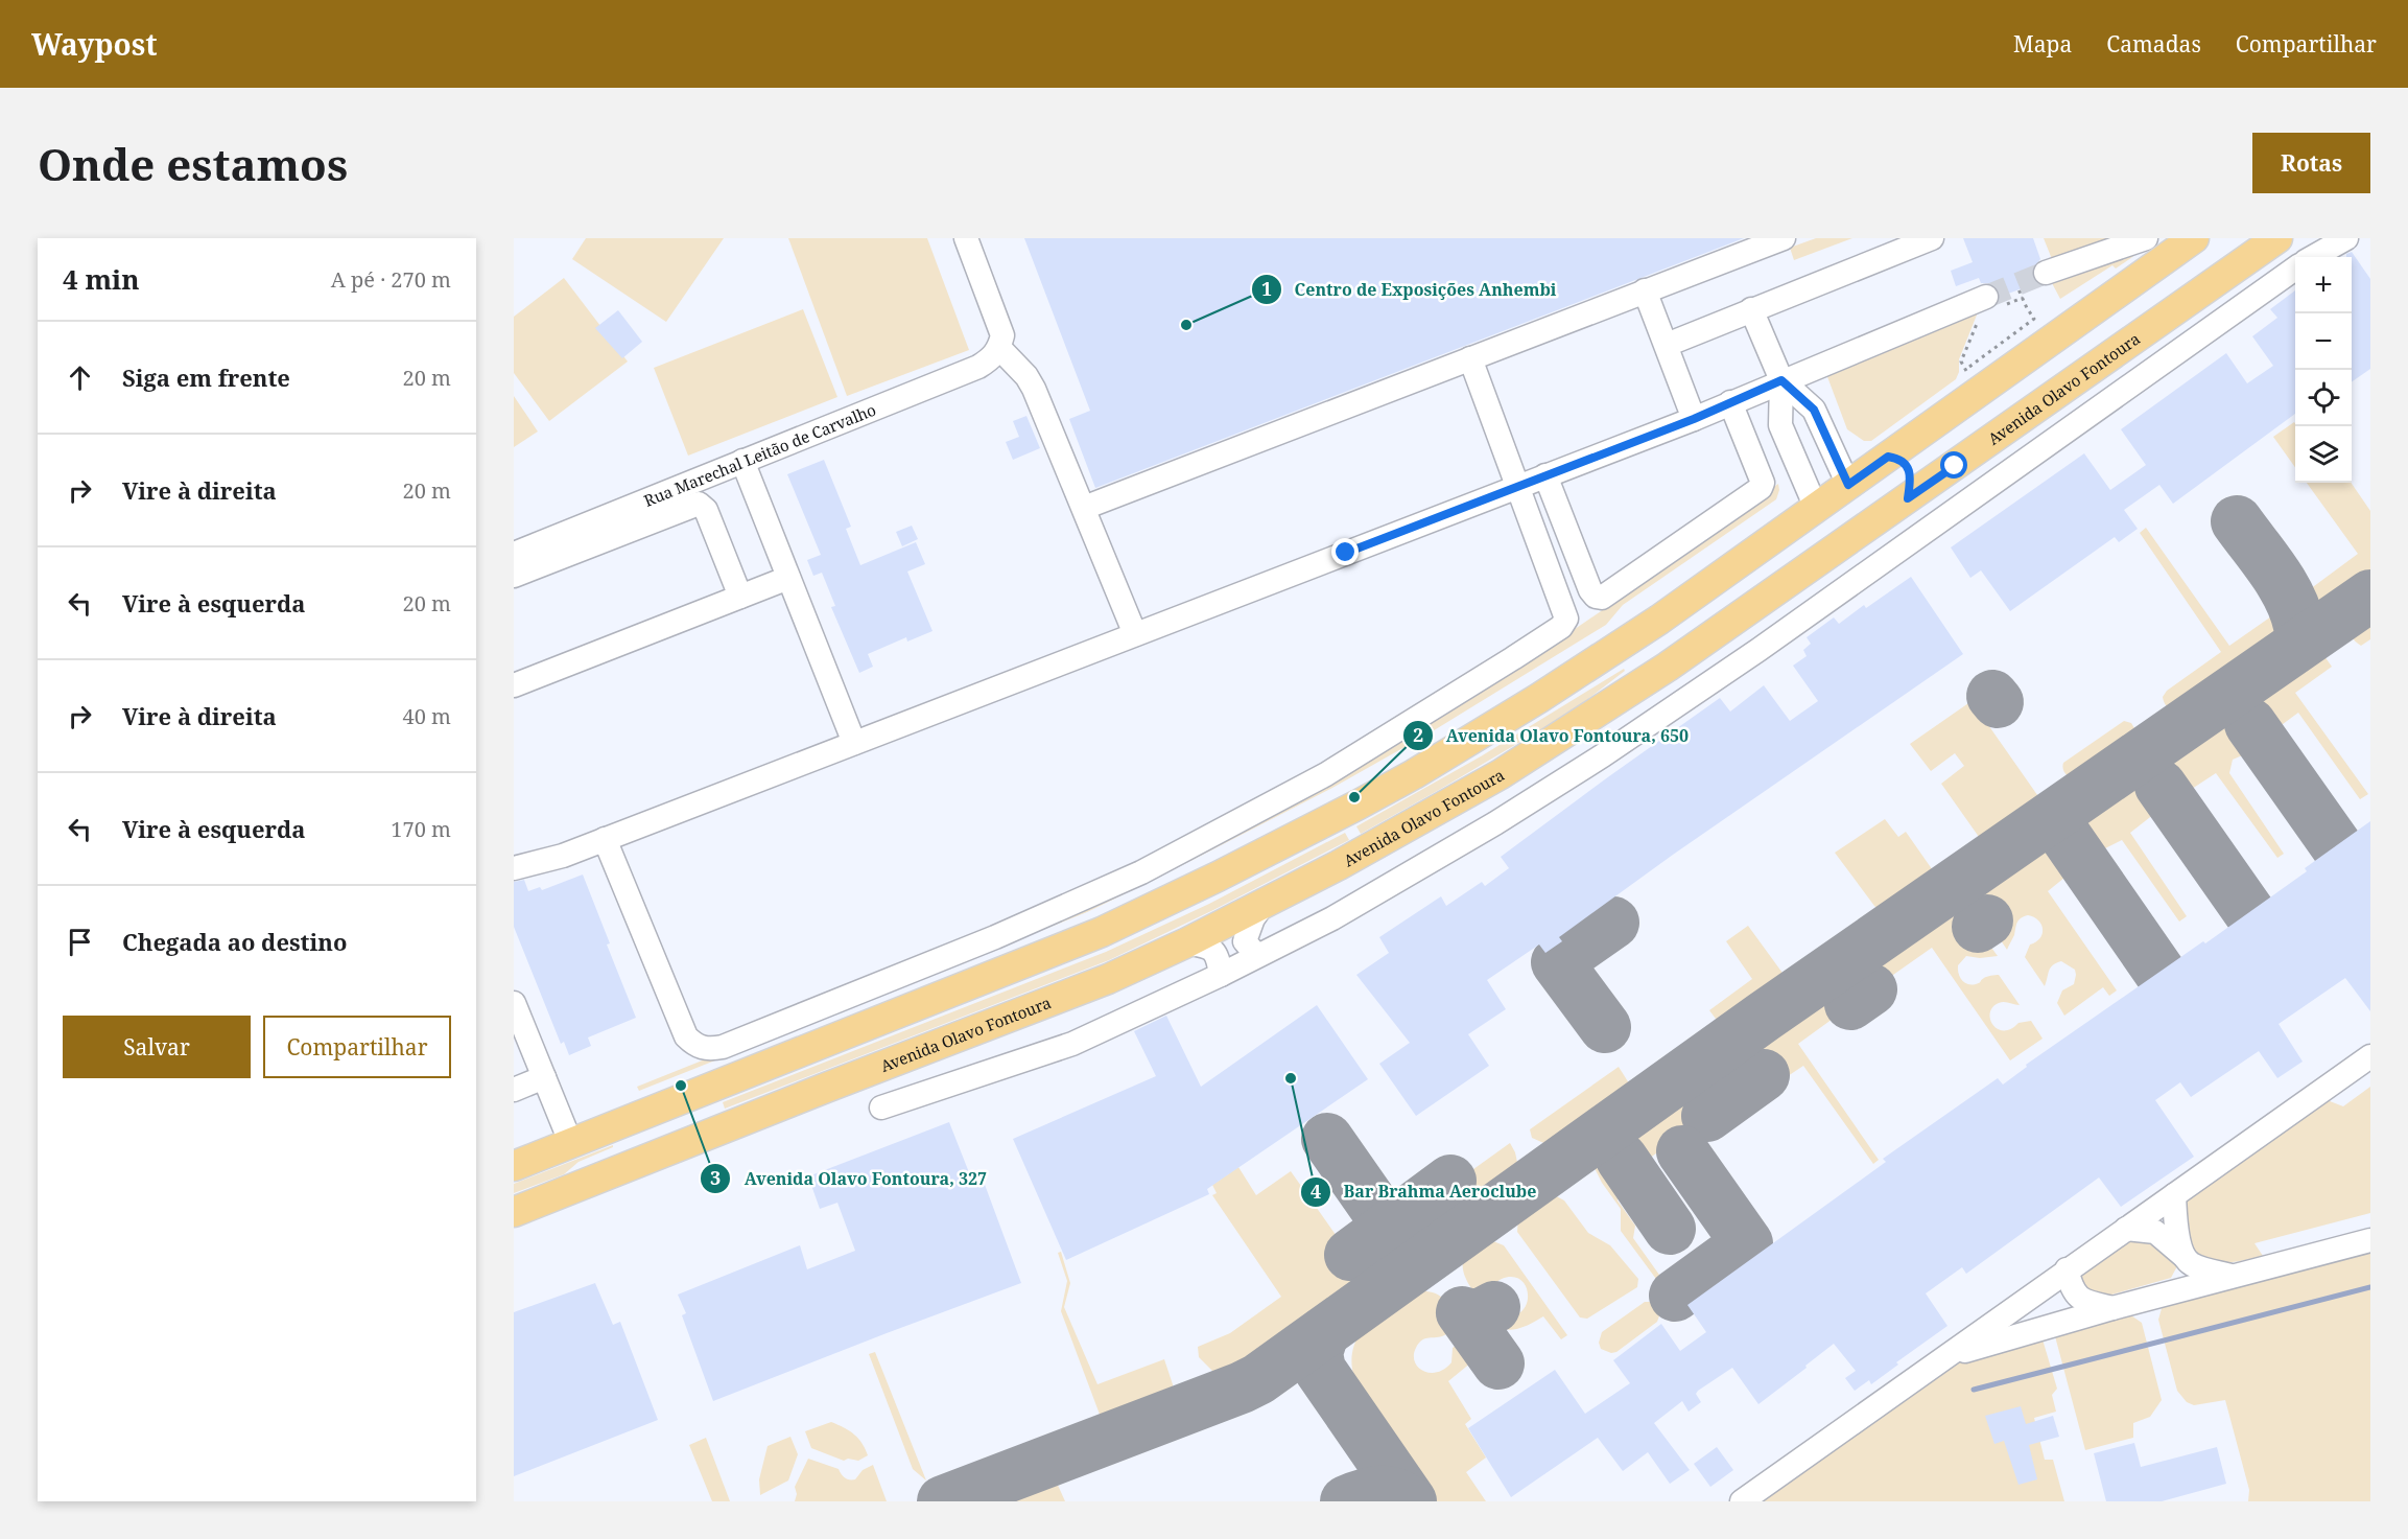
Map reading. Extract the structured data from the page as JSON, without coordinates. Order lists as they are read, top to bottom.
{
  "streets": {
    "main road": ["Avenida Olavo Fontoura"],
    "street": ["Rua Marechal Leitão de Carvalho"]
  },
  "places": [
    "Centro de Exposições Anhembi",
    "Avenida Olavo Fontoura, 650",
    "Bar Brahma Aeroclube",
    "Avenida Olavo Fontoura, 327"
  ],
  "page": {
    "header": "Waypost",
    "nav": ["Mapa", "Camadas", "Compartilhar"],
    "buttons": [
      "Rotas",
      ["Salvar", "Compartilhar"]
    ],
    "title": "Onde estamos",
    "heading": ["4 min", "A pé · 270 m"],
    "map_buttons": ["+", "−"],
    "list": [
      ["Siga em frente", "20 m"],
      ["Vire à direita", "20 m"],
      ["Vire à esquerda", "20 m"],
      ["Vire à direita", "40 m"],
      ["Vire à esquerda", "170 m"],
      "Chegada ao destino"
    ]
  }
}
